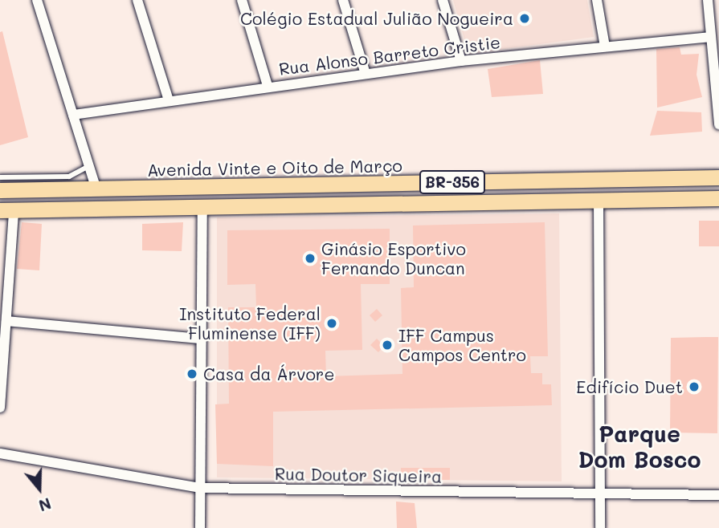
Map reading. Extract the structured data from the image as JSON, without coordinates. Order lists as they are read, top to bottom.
{
  "streets": {
    "main road": ["Avenida Vinte e Oito de Março", "BR-356"],
    "street": ["Rua Alonso Barreto Cristie", "Rua Doutor Siqueira"]
  },
  "districts": ["Parque Dom Bosco"],
  "places": [
    "Colégio Estadual Julião Nogueira",
    "Ginásio Esportivo Fernando Duncan",
    "Instituto Federal Fluminense (IFF)",
    "IFF Campus Campos Centro",
    "Casa da Árvore",
    "Edifício Duet"
  ],
  "north": "bottom"
}
